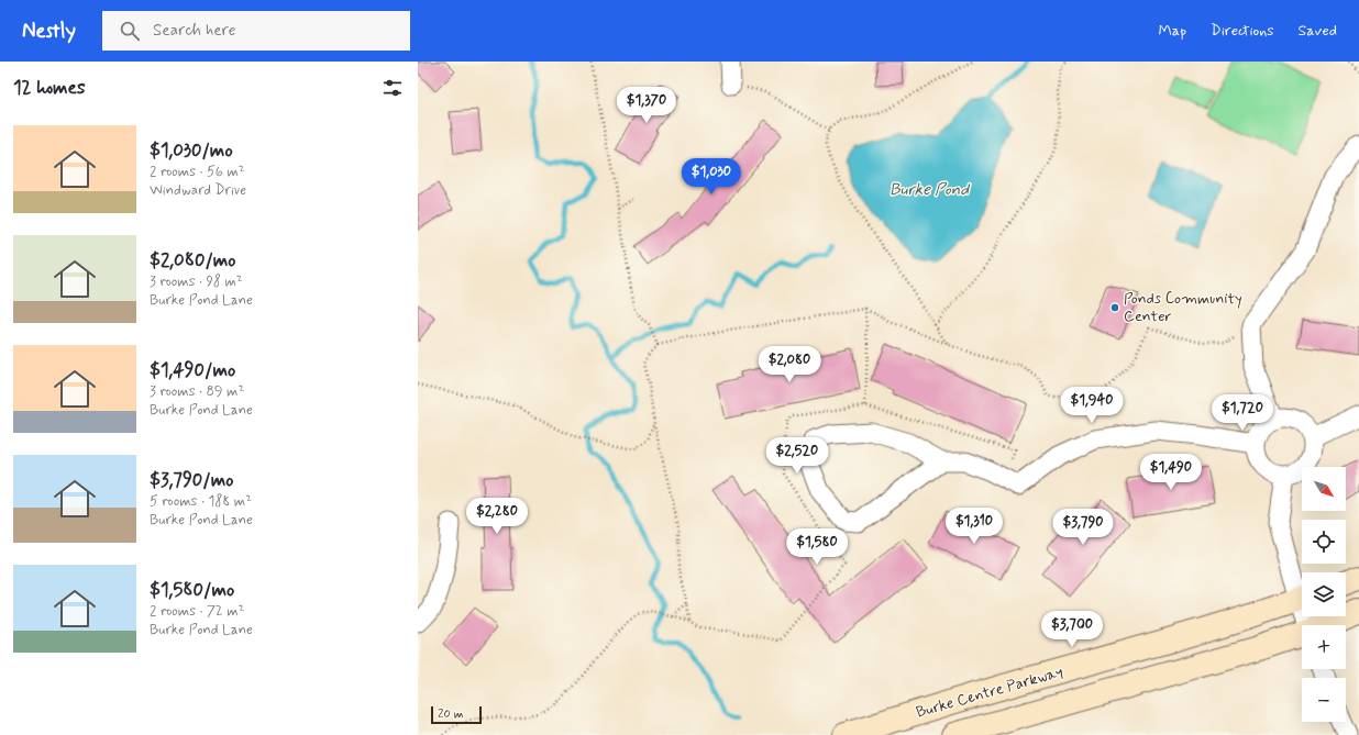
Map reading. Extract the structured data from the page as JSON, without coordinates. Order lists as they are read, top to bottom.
{
  "streets": {
    "main road": ["Burke Centre Parkway"]
  },
  "water": ["Burke Pond"],
  "places": ["Ponds Community Center"],
  "scale_bar": "20 m",
  "north": "bottom right",
  "page": {
    "header": "Nestly",
    "search": "Search here",
    "nav": ["Map", "Directions", "Saved"],
    "heading": "12 homes",
    "price": [
      "$1,370",
      "$1,030",
      "$2,080",
      "$1,940",
      "$1,720",
      "$2,520",
      "$1,490",
      "$2,280",
      "$1,310",
      "$3,790",
      "$1,580",
      "$3,700"
    ],
    "list": [
      {
        "name": "$1,030/mo",
        "note": "2 rooms · 56 m² · Windward Drive"
      },
      {
        "name": "$2,080/mo",
        "note": "3 rooms · 98 m² · Burke Pond Lane"
      },
      {
        "name": "$1,490/mo",
        "note": "3 rooms · 89 m² · Burke Pond Lane"
      },
      {
        "name": "$3,790/mo",
        "note": "5 rooms · 188 m² · Burke Pond Lane"
      },
      {
        "name": "$1,580/mo",
        "note": "2 rooms · 72 m² · Burke Pond Lane"
      }
    ],
    "map_buttons": ["+", "−"],
    "scale": "20 m"
  }
}
